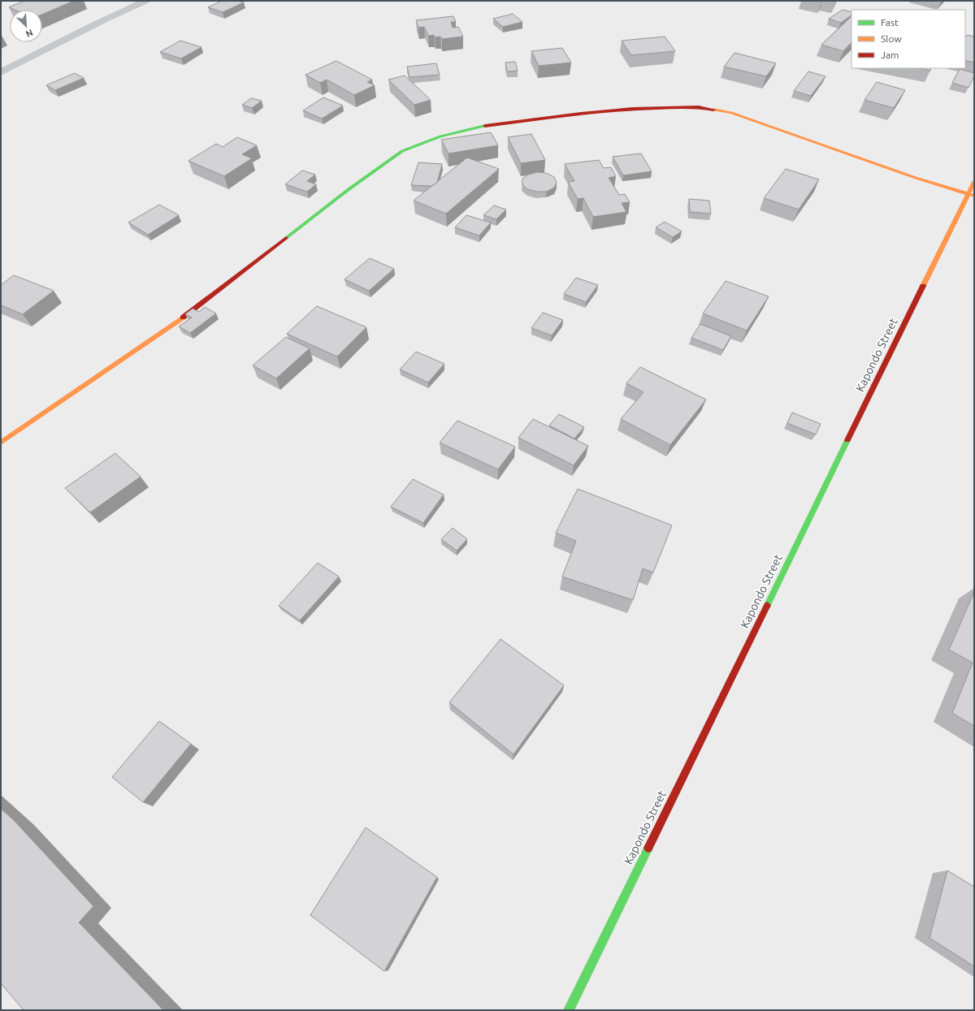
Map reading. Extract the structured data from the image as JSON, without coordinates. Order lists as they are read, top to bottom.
{
  "streets": {
    "street": ["Kapondo Street"]
  },
  "legend": ["Fast", "Slow", "Jam"],
  "north": "bottom right"
}
